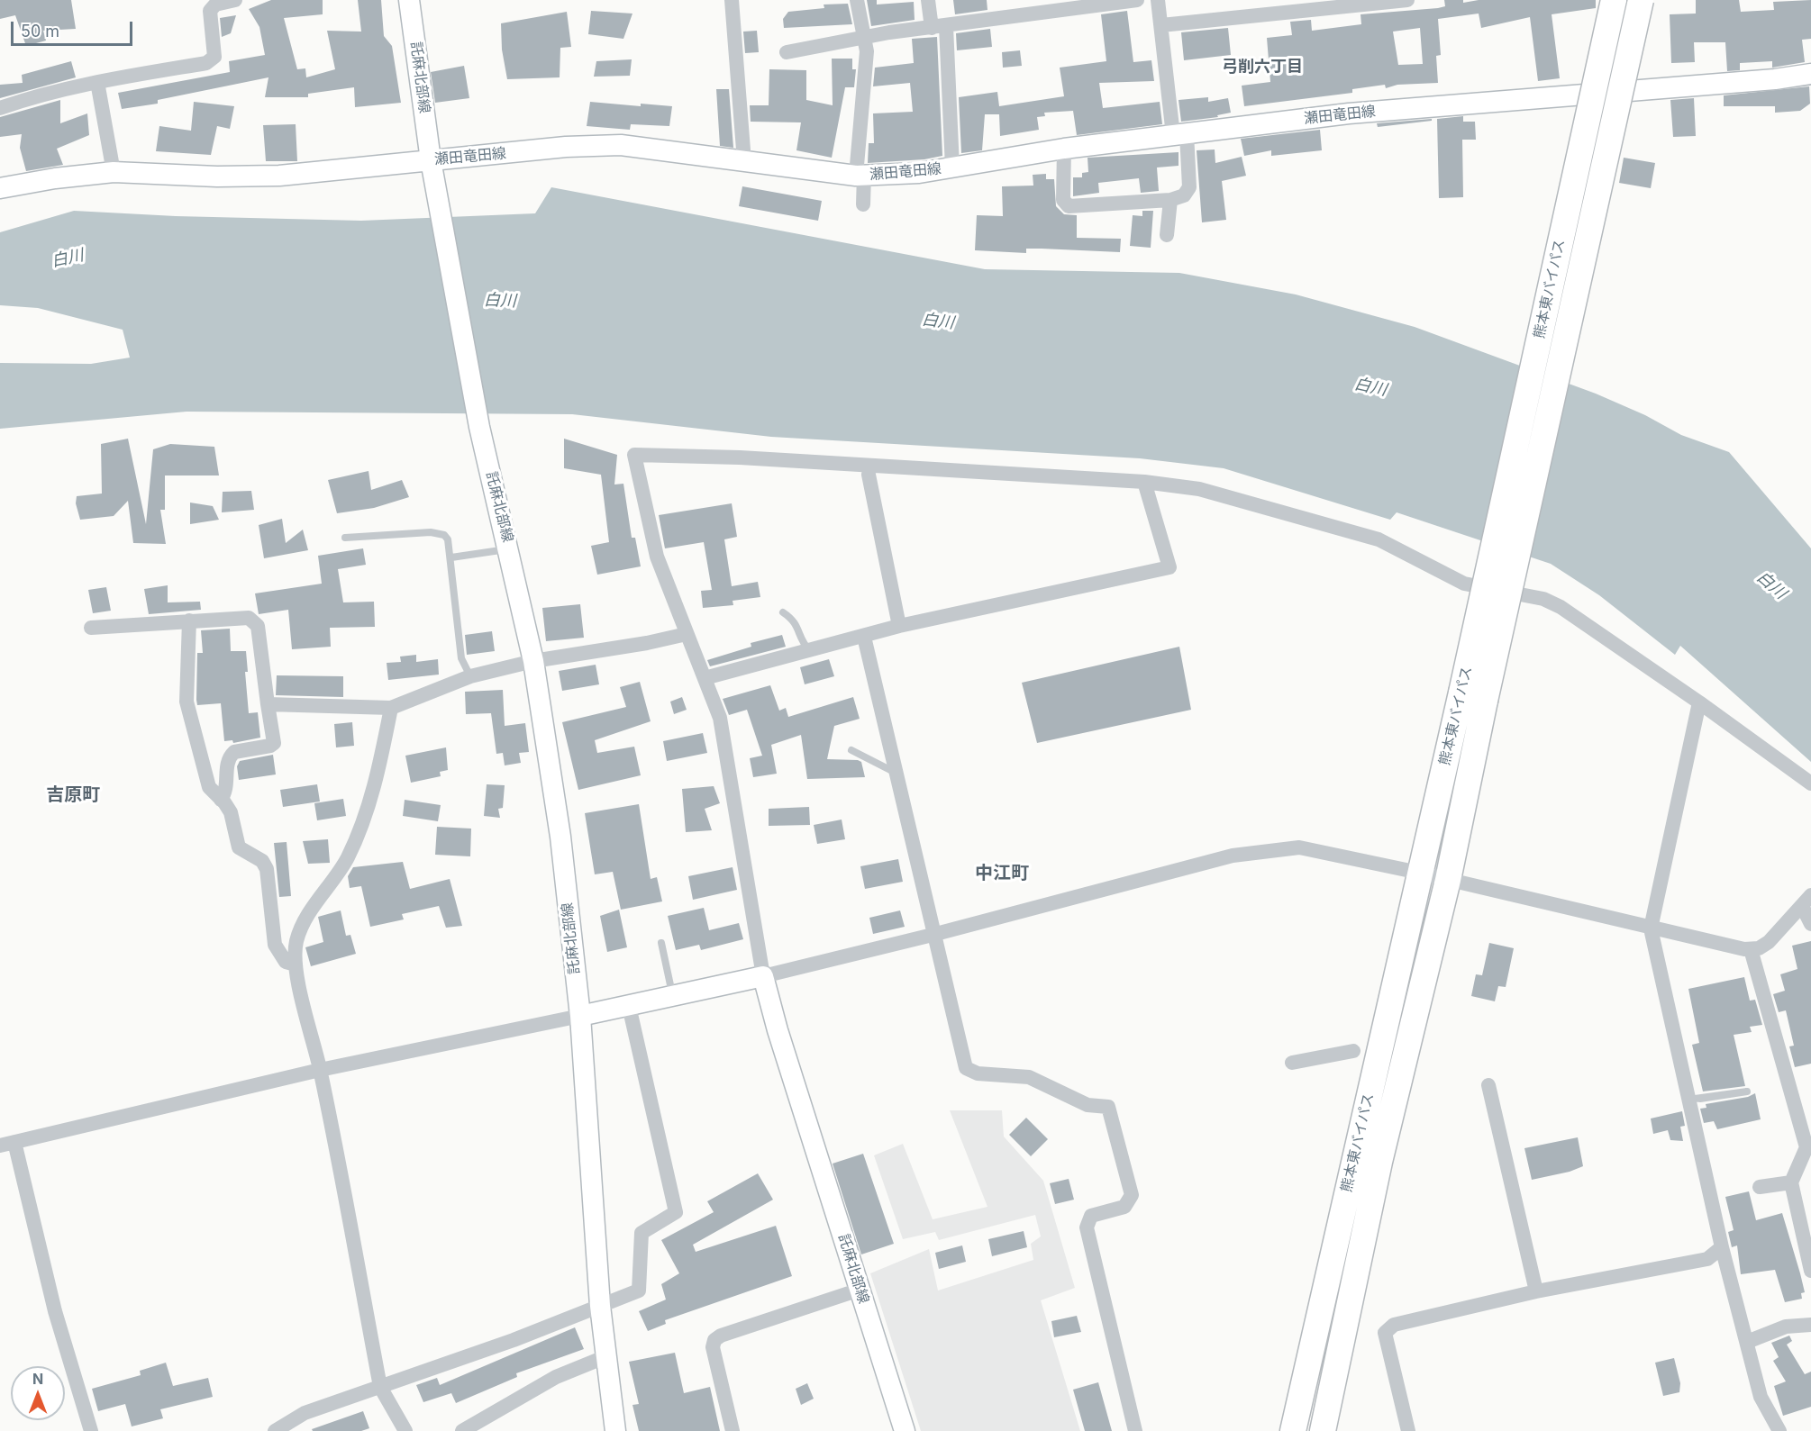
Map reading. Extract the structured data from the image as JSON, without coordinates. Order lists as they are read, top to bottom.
{
  "streets": {
    "highway": ["熊本東バイパス"],
    "main road": ["託麻北部線", "瀬田竜田線"]
  },
  "crossings": [
    ["託麻北部線", "瀬田竜田線"]
  ],
  "districts": ["弓削六丁目", "吉原町", "中江町"],
  "water": ["白川"],
  "scale_bar": "50 m",
  "north": "top"
}
